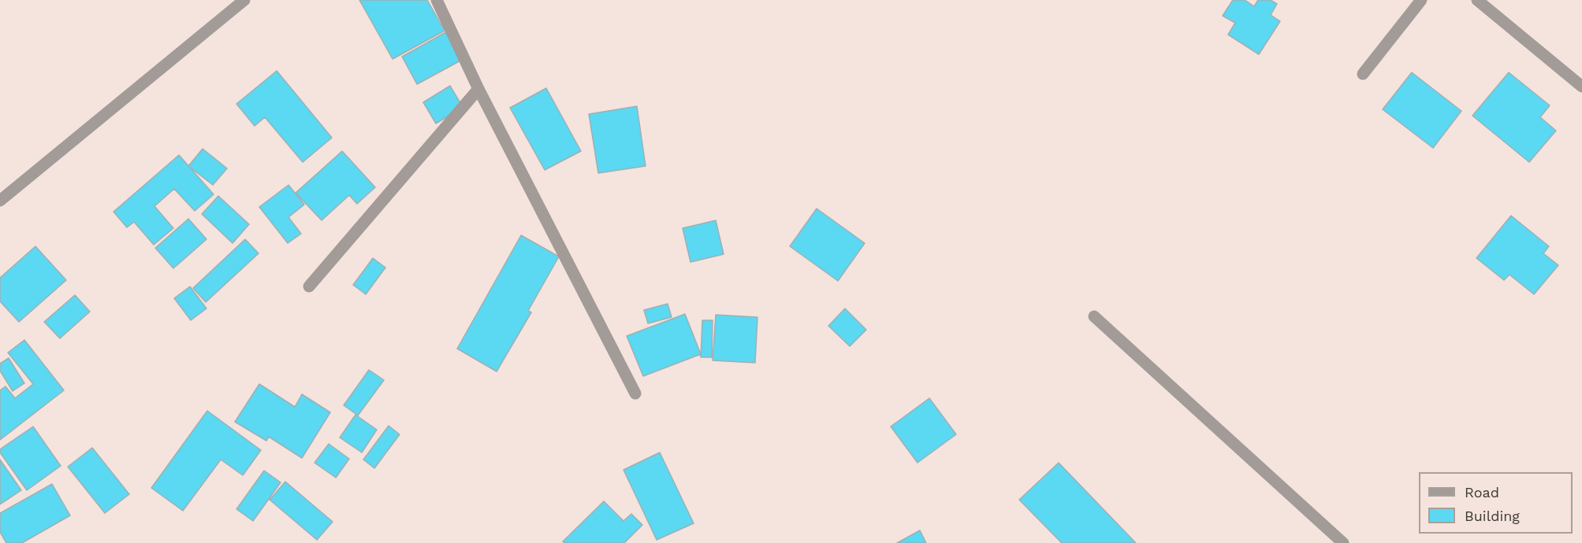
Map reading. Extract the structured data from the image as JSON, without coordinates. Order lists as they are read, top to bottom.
{
  "legend": ["Road", "Building"]
}
